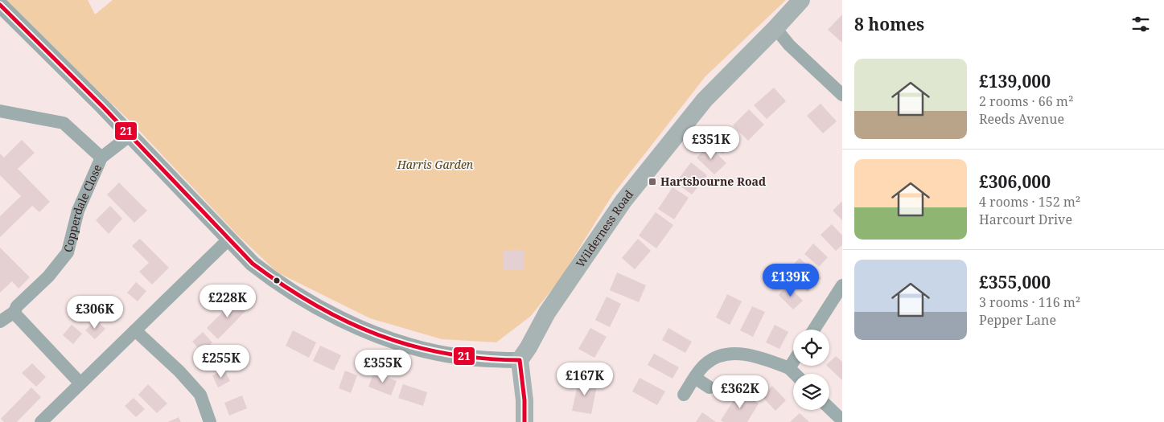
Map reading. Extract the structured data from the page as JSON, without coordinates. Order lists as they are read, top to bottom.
{
  "streets": {
    "main road": ["Wilderness Road"],
    "street": ["Copperdale Close"]
  },
  "parks": ["Harris Garden"],
  "places": {
    "transit": ["Hartsbourne Road"]
  },
  "lines": ["transit line 21"],
  "page": {
    "heading": "8 homes",
    "list": [
      {
        "name": "£139,000",
        "note": "2 rooms · 66 m² · Reeds Avenue"
      },
      {
        "name": "£306,000",
        "note": "4 rooms · 152 m² · Harcourt Drive"
      },
      {
        "name": "£355,000",
        "note": "3 rooms · 116 m² · Pepper Lane"
      }
    ],
    "price": [
      "£351K",
      "£139K",
      "£228K",
      "£306K",
      "£255K",
      "£355K",
      "£167K",
      "£362K"
    ]
  }
}
